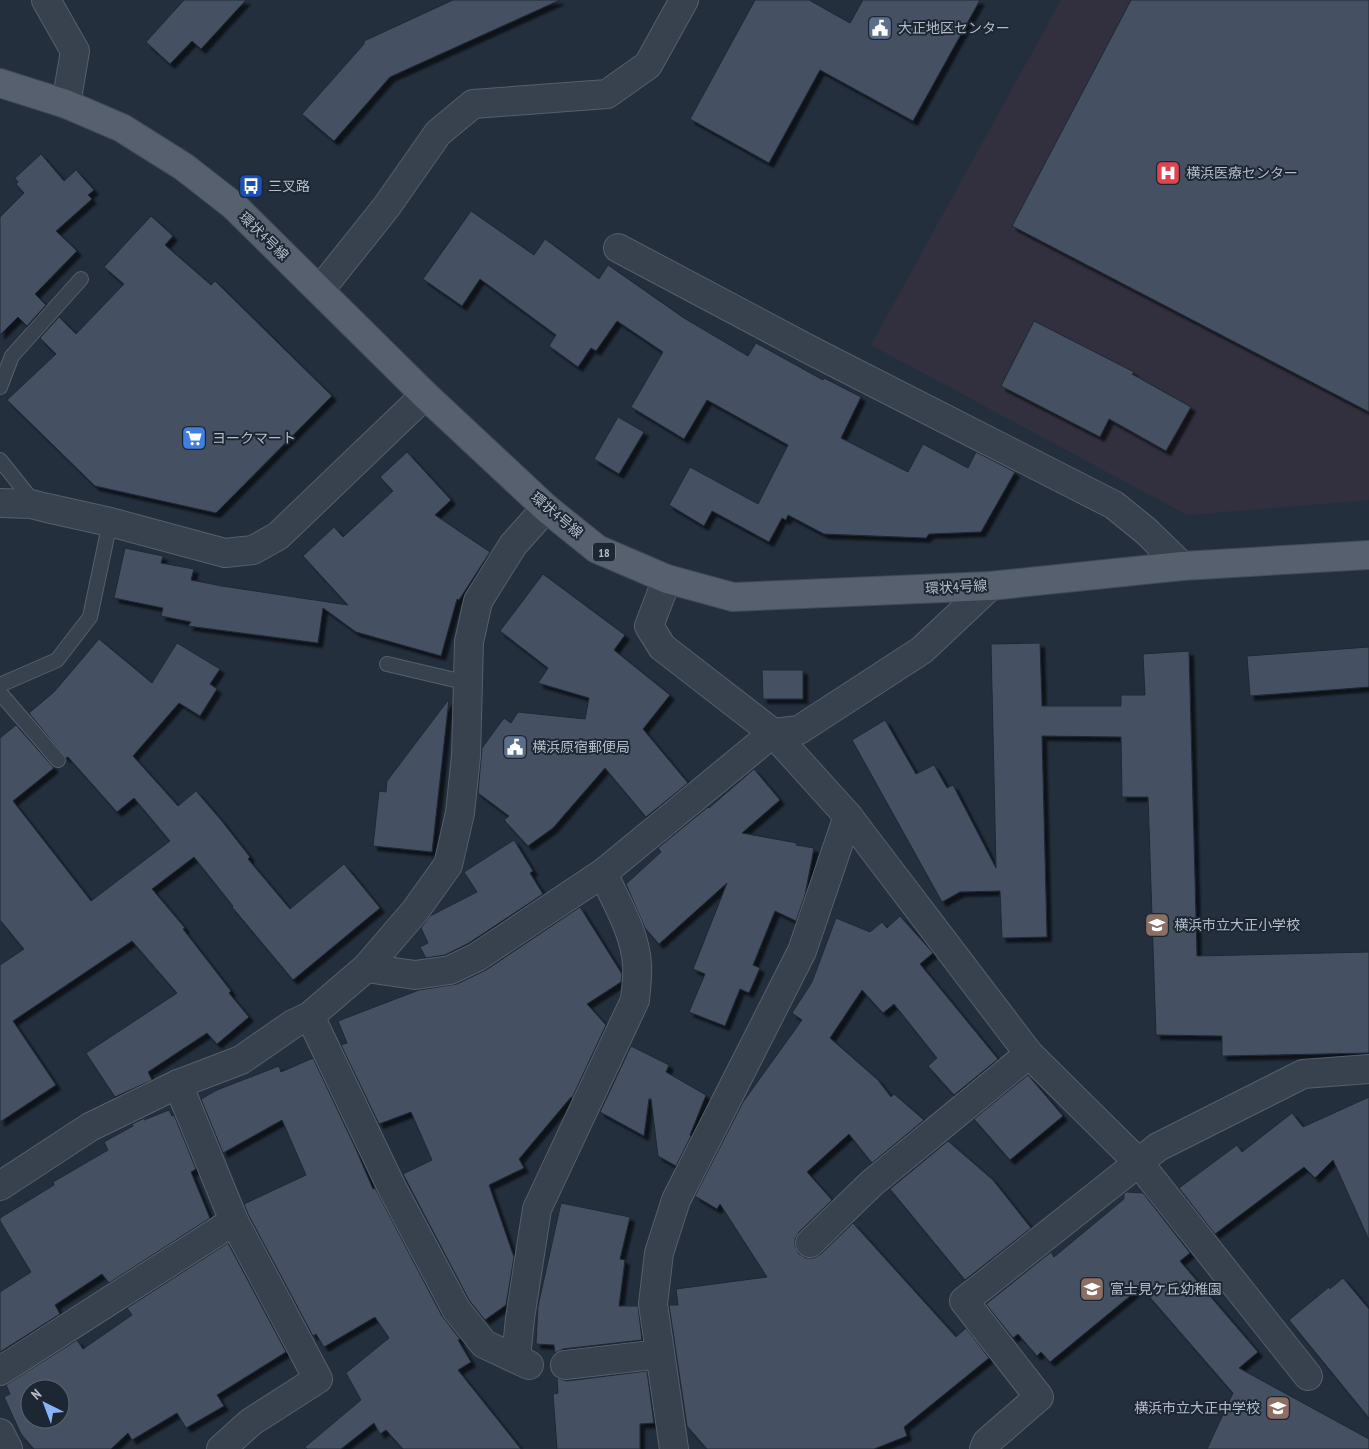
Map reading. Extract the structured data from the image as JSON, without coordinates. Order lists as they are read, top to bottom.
{
  "streets": {
    "main road": ["環状4号線", "18"]
  },
  "places": {
    "public building": ["大正地区センター", "横浜原宿郵便局"],
    "hospital": ["横浜医療センター"],
    "bus stop": ["三叉路"],
    "supermarket": ["ヨークマート"],
    "school or university": ["横浜市立大正小学校", "富士見ケ丘幼稚園", "横浜市立大正中学校"]
  },
  "north": "top left"
}
